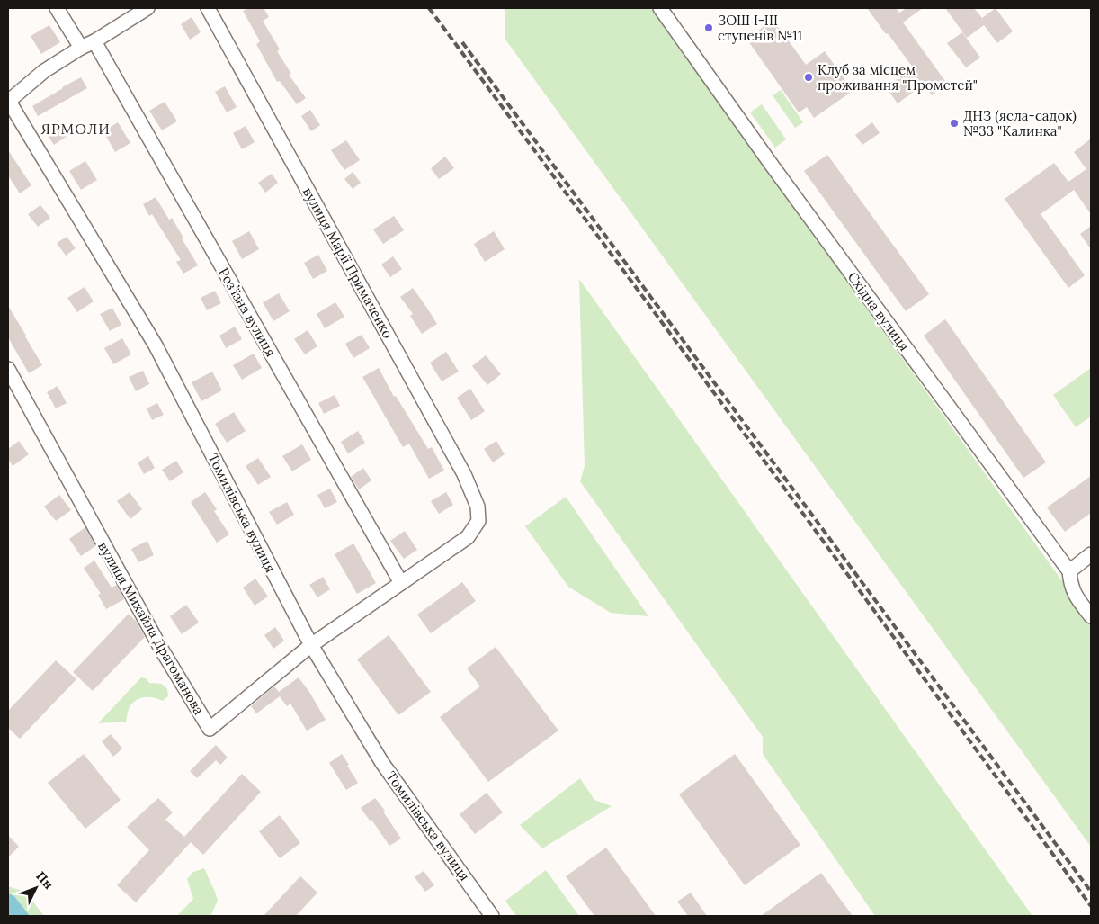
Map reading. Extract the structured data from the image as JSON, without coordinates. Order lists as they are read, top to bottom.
{
  "streets": {
    "street": [
      "вулиця Марії Примаченко",
      "Східна вулиця",
      "Розʼїзна вулиця",
      "Томилівська вулиця",
      "вулиця Михайла Драгоманова"
    ]
  },
  "crossings": [
    ["вулиця Марії Примаченко", "вулиця Михайла Драгоманова"],
    ["Розʼїзна вулиця", "вулиця Михайла Драгоманова"],
    ["Томилівська вулиця", "вулиця Михайла Драгоманова"]
  ],
  "districts": ["ЯРМОЛИ"],
  "places": ["ЗОШ І-ІІІ ступенів №11", "Клуб за місцем проживання \"Прометей\"", "ДНЗ (ясла-садок) №33 \"Калинка\""],
  "north": "top right"
}
